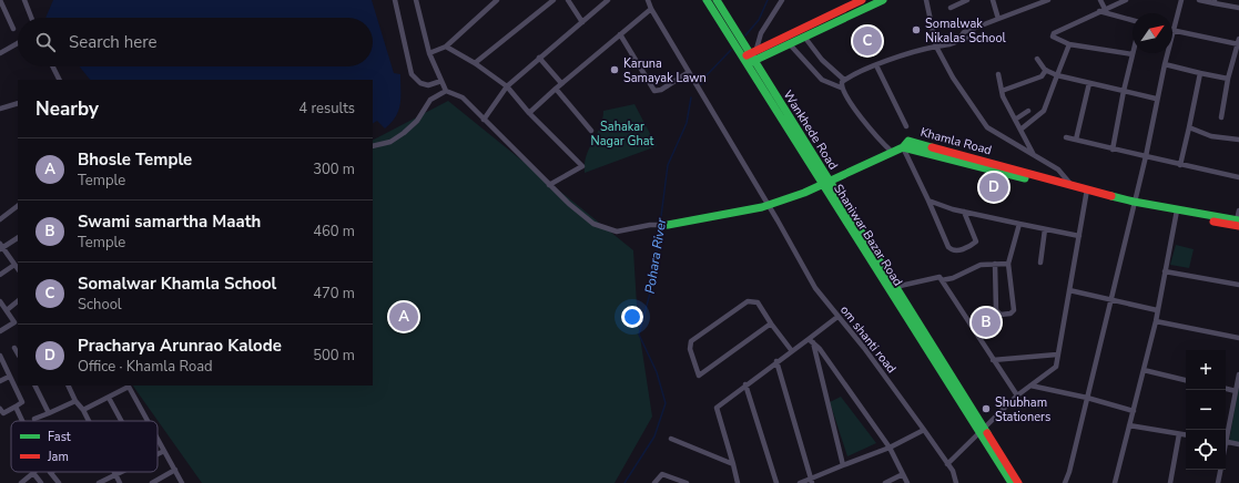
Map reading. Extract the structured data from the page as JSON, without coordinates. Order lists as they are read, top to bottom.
{
  "streets": {
    "main road": ["Wankhede Road", "Khamla Road", "Shaniwar Bazar Road"],
    "street": ["om shanti road"]
  },
  "crossings": [
    ["Wankhede Road", "Shaniwar Bazar Road"]
  ],
  "water": ["Pohara River"],
  "parks": ["Sahakar Nagar Ghat"],
  "places": ["Somalwak Nikalas School", "Karuna Samayak Lawn", "Shubham Stationers"],
  "legend": ["Fast", "Jam"],
  "north": "top right",
  "page": {
    "search": "Search here",
    "pins": [
      "C",
      "D",
      "A",
      "B"
    ],
    "heading": ["Nearby", "4 results"],
    "list": [
      {
        "mark": "A",
        "name": "Bhosle Temple",
        "note": "Temple",
        "value": "300 m"
      },
      {
        "mark": "B",
        "name": "Swami samartha Maath",
        "note": "Temple",
        "value": "460 m"
      },
      {
        "mark": "C",
        "name": "Somalwar Khamla School",
        "note": "School",
        "value": "470 m"
      },
      {
        "mark": "D",
        "name": "Pracharya Arunrao Kalode",
        "note": "Office · Khamla Road",
        "value": "500 m"
      }
    ],
    "map_buttons": ["+", "−"]
  }
}
